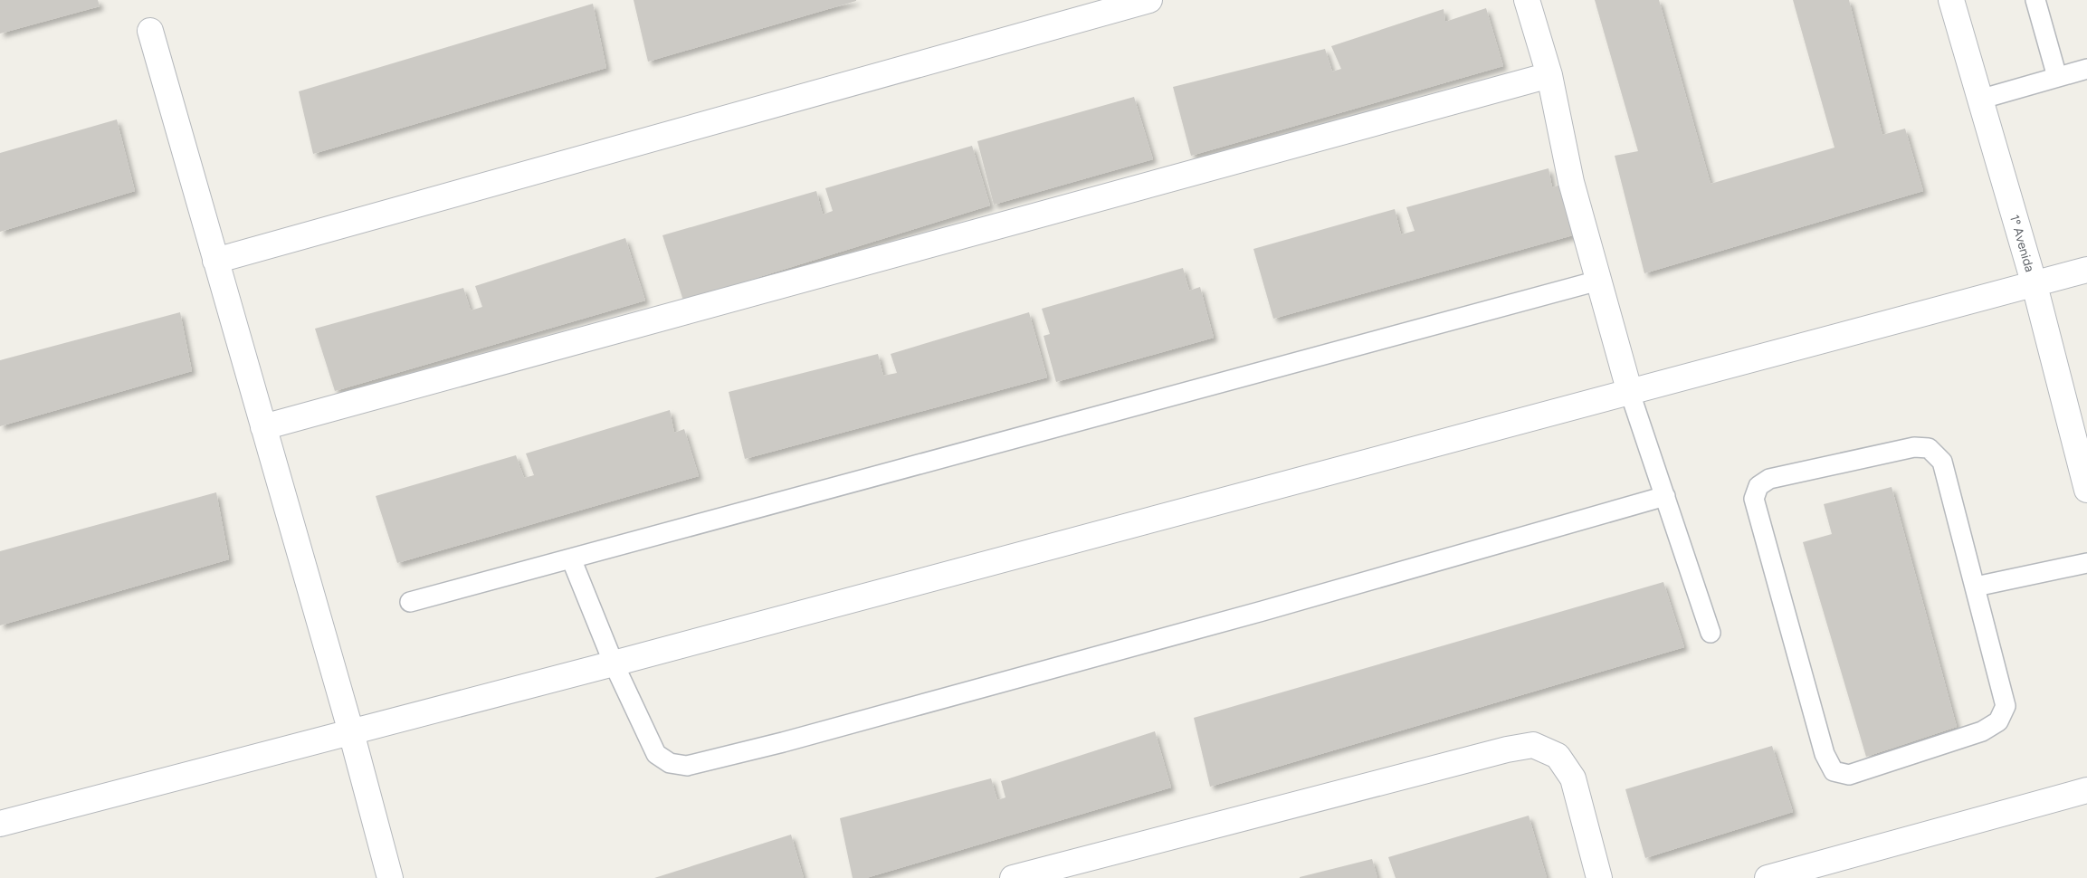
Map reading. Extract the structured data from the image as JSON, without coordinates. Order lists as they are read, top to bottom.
{
  "streets": {
    "street": ["1º Avenida"]
  }
}
